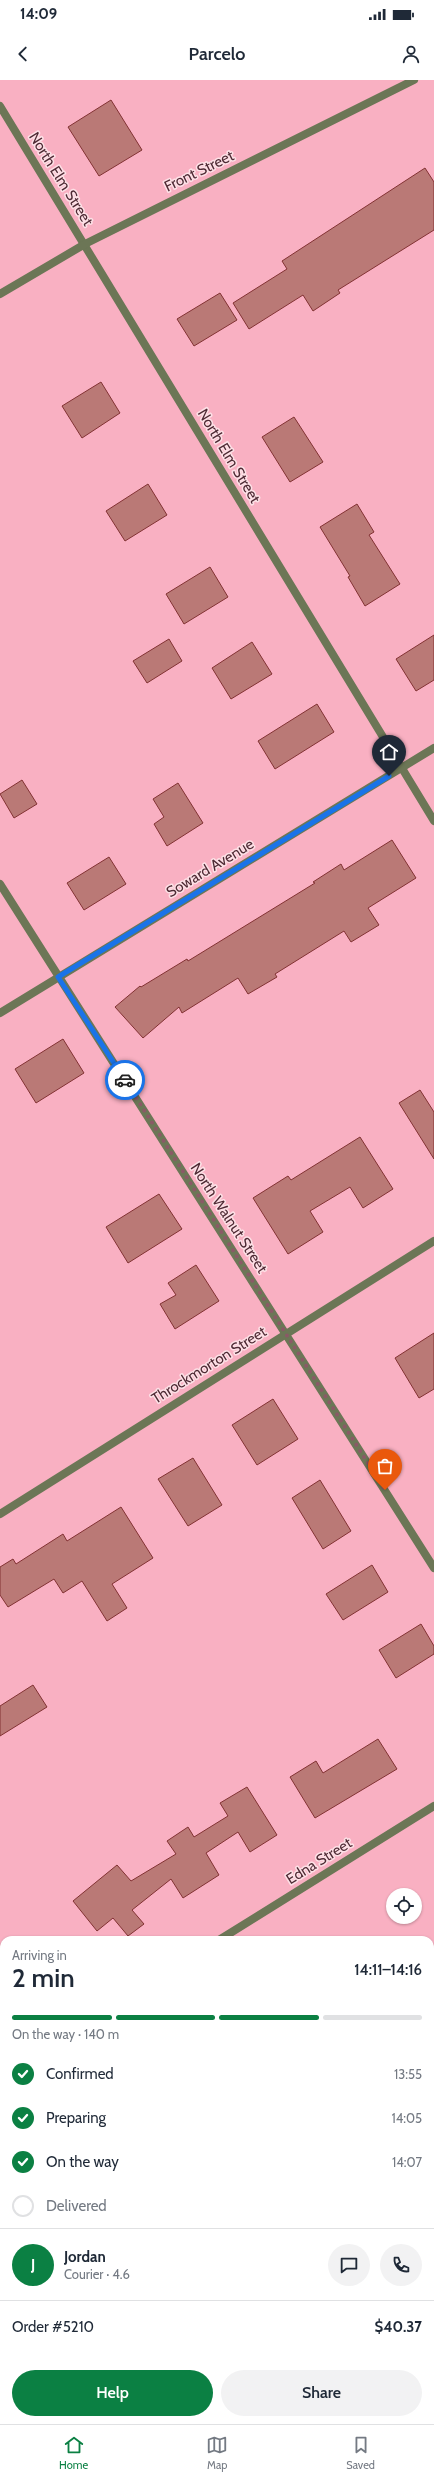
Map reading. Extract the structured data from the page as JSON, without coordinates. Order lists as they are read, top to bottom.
{
  "streets": {
    "street": [
      "Front Street",
      "North Elm Street",
      "Soward Avenue",
      "North Walnut Street",
      "Throckmorton Street",
      "Edna Street"
    ]
  },
  "crossings": [
    ["Front Street", "North Elm Street"],
    ["North Elm Street", "Soward Avenue"],
    ["Soward Avenue", "North Walnut Street"],
    ["North Walnut Street", "Throckmorton Street"]
  ],
  "page": {
    "status": "14:09",
    "header": "Parcelo",
    "heading": ["2 min", "Arriving in", "14:11–14:16"],
    "panel": [
      "Jordan",
      "Courier · 4.6",
      "Order #5210",
      "$40.37"
    ],
    "bar": "On the way · 140 m",
    "list": [
      ["Confirmed", "13:55"],
      ["Preparing", "14:05"],
      ["On the way", "14:07"],
      "Delivered"
    ],
    "round": "J",
    "buttons": ["Help", "Share"],
    "tabs": ["Home", "Map", "Saved"]
  }
}
